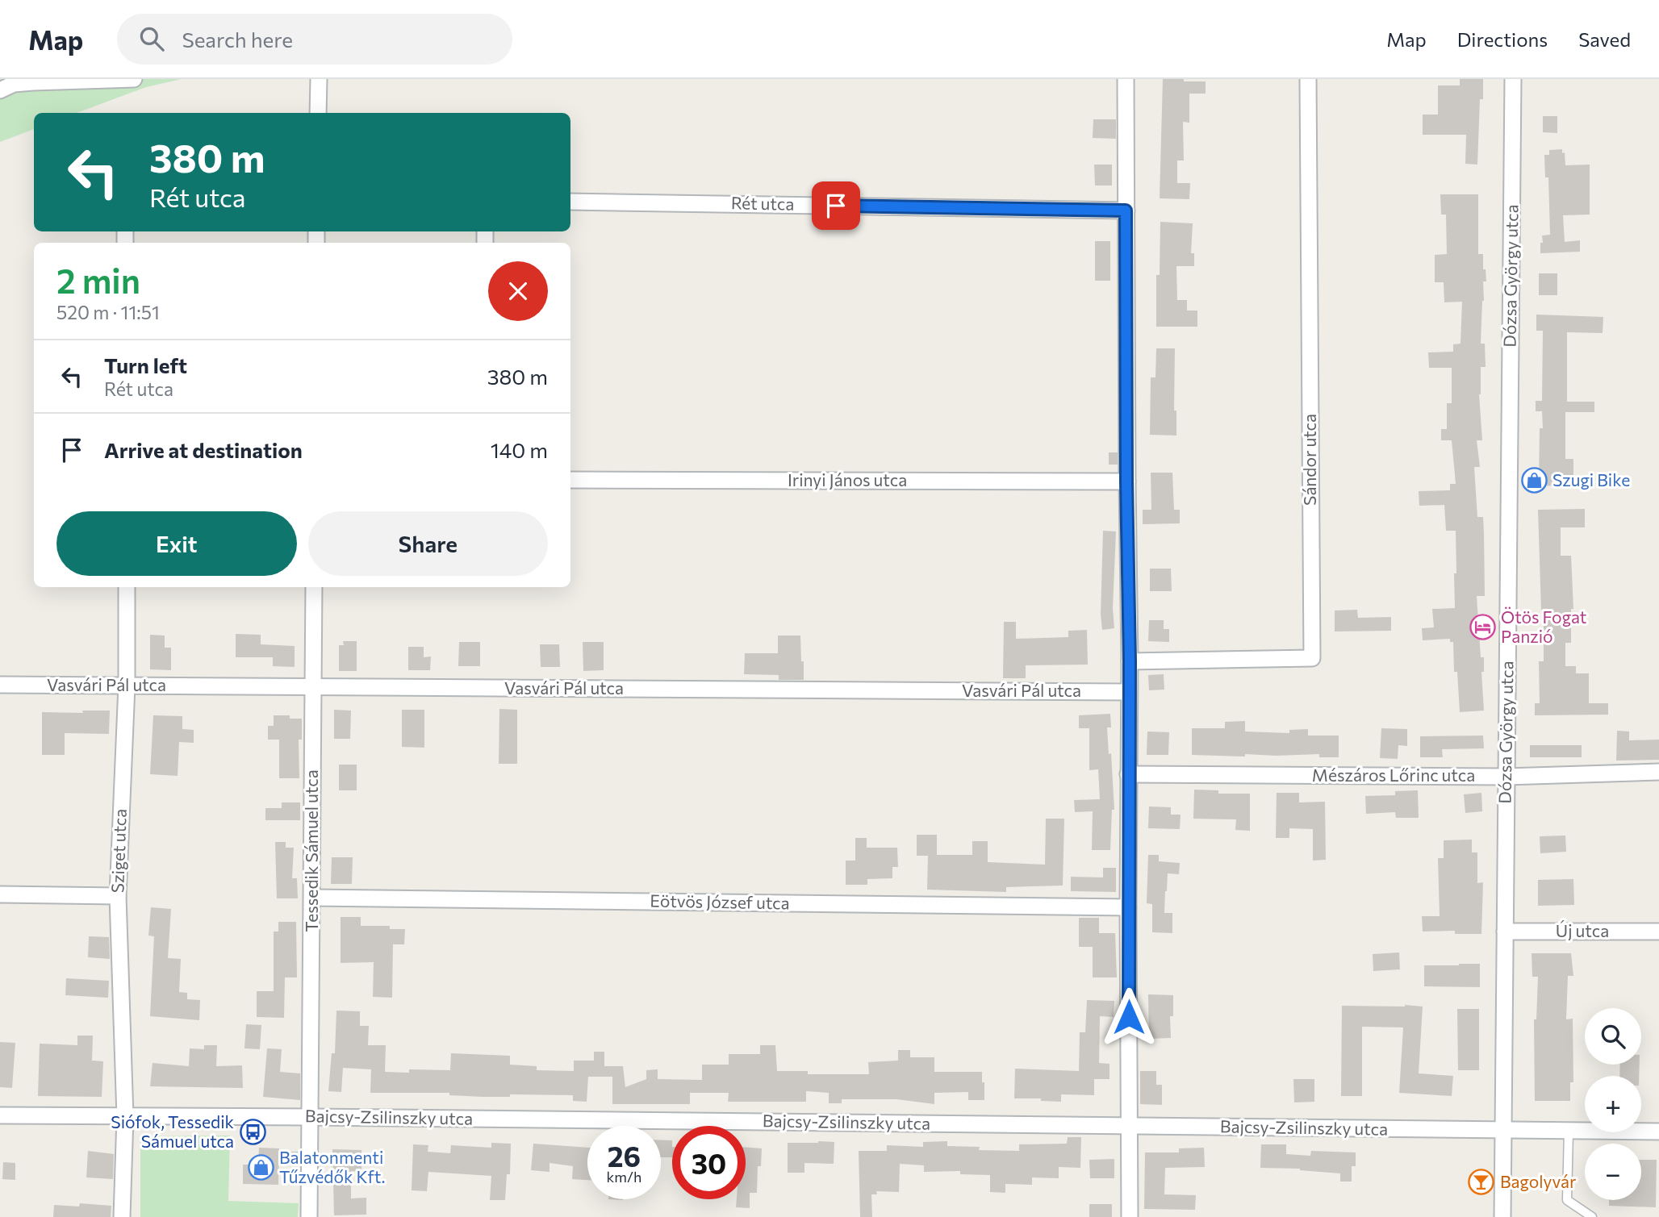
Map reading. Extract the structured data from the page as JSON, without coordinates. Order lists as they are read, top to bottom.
{
  "streets": {
    "street": [
      "Rét utca",
      "Dózsa György utca",
      "Sándor utca",
      "Irinyi János utca",
      "Vasvári Pál utca",
      "Mészáros Lőrinc utca",
      "Sziget utca",
      "Tessedik Sámuel utca",
      "Eötvös József utca",
      "Új utca",
      "Bajcsy-Zsilinszky utca"
    ]
  },
  "crossings": [
    ["Dózsa György utca", "Mészáros Lőrinc utca"],
    ["Dózsa György utca", "Új utca"],
    ["Dózsa György utca", "Bajcsy-Zsilinszky utca"],
    ["Vasvári Pál utca", "Sziget utca"],
    ["Vasvári Pál utca", "Tessedik Sámuel utca"],
    ["Sziget utca", "Bajcsy-Zsilinszky utca"],
    ["Tessedik Sámuel utca", "Eötvös József utca"],
    ["Tessedik Sámuel utca", "Bajcsy-Zsilinszky utca"]
  ],
  "places": {
    "shop": ["Szugi Bike", "Balatonmenti Tűzvédők Kft."],
    "hotel": ["Ötös Fogat Panzió"],
    "bus stop": ["Siófok, Tessedik Sámuel utca"],
    "bar": ["Bagolyvár"]
  },
  "page": {
    "header": "Map",
    "search": "Search here",
    "nav": ["Map", "Directions", "Saved"],
    "turn": ["380 m", "Rét utca"],
    "heading": ["2 min", "520 m · 11:51"],
    "list": [
      {
        "name": "Turn left",
        "note": "Rét utca",
        "value": "380 m"
      },
      {
        "name": "Arrive at destination",
        "value": "140 m"
      }
    ],
    "buttons": ["Exit", "Share"],
    "map_buttons": ["+", "−"],
    "speed": "26 km/h",
    "limit": "30"
  }
}
